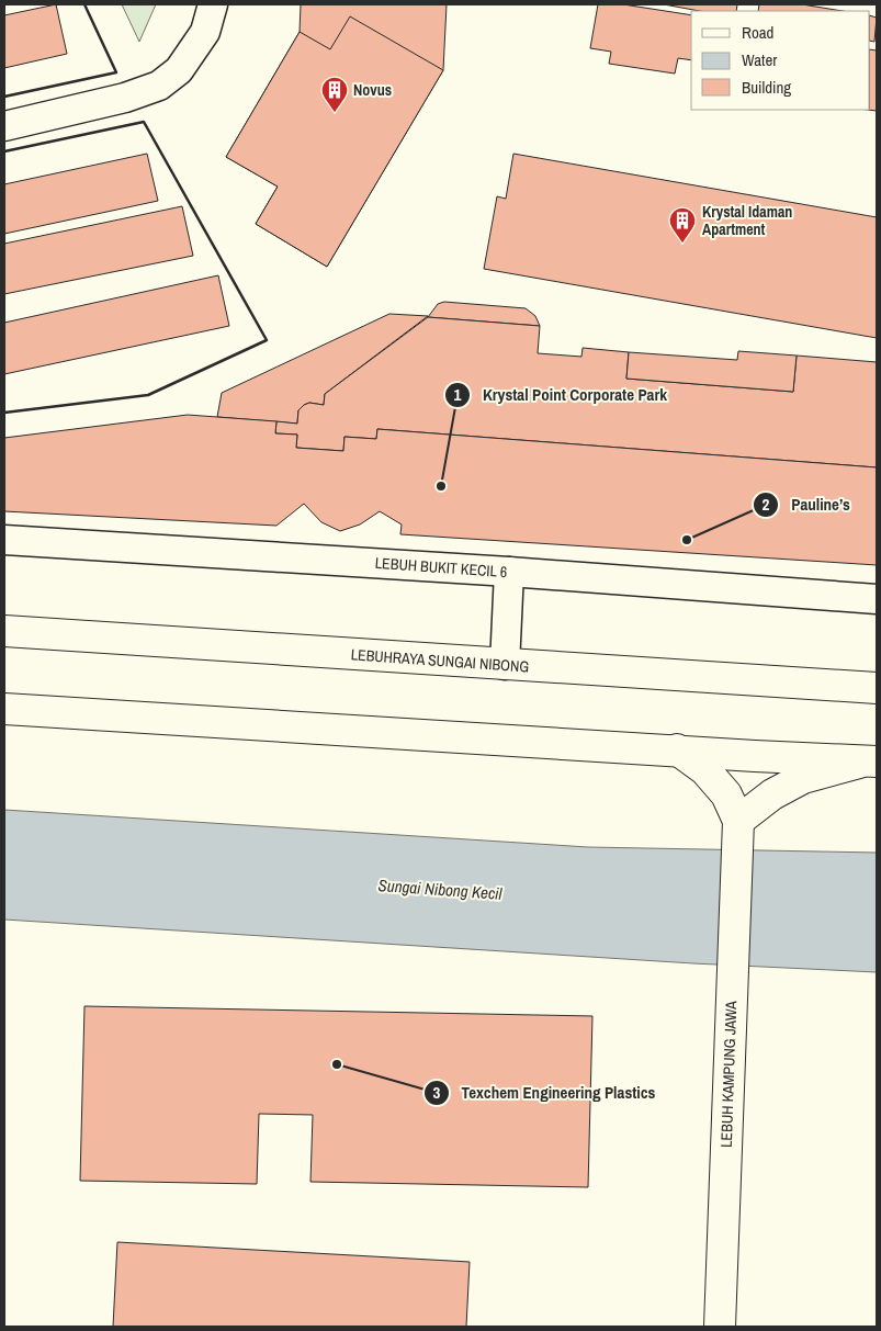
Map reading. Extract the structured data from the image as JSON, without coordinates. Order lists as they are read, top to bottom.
{
  "streets": {
    "main road": ["LEBUHRAYA SUNGAI NIBONG", "LEBUH KAMPUNG JAWA"],
    "street": ["LEBUH BUKIT KECIL 6"]
  },
  "water": ["Sungai Nibong Kecil"],
  "places": {
    "building": ["Novus", "Krystal Idaman Apartment"],
    "other": ["Krystal Point Corporate Park", "Pauline’s", "Texchem Engineering Plastics"]
  },
  "legend": ["Road", "Water", "Building"]
}
